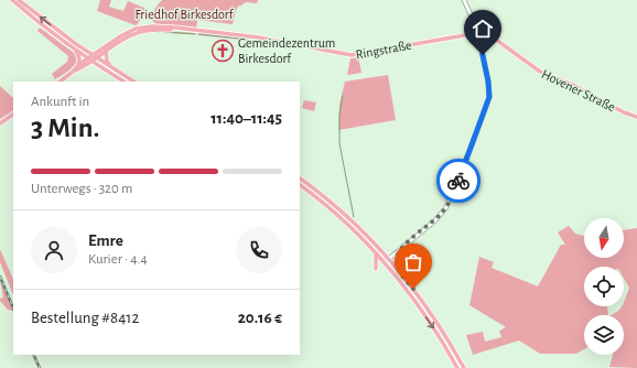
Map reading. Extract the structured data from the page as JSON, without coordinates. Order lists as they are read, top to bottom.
{
  "streets": {
    "main road": ["Ringstraße", "Hovener Straße"]
  },
  "crossings": [
    ["Ringstraße", "Hovener Straße"]
  ],
  "parks": ["Friedhof Birkesdorf"],
  "places": {
    "church": ["Gemeindezentrum Birkesdorf"]
  },
  "north": "bottom",
  "page": {
    "heading": ["3 Min.", "Ankunft in", "11:40–11:45"],
    "panel": [
      "Emre",
      "Kurier · 4.4",
      "Bestellung #8412",
      "20.16 €"
    ],
    "bar": "Unterwegs · 320 m"
  }
}
